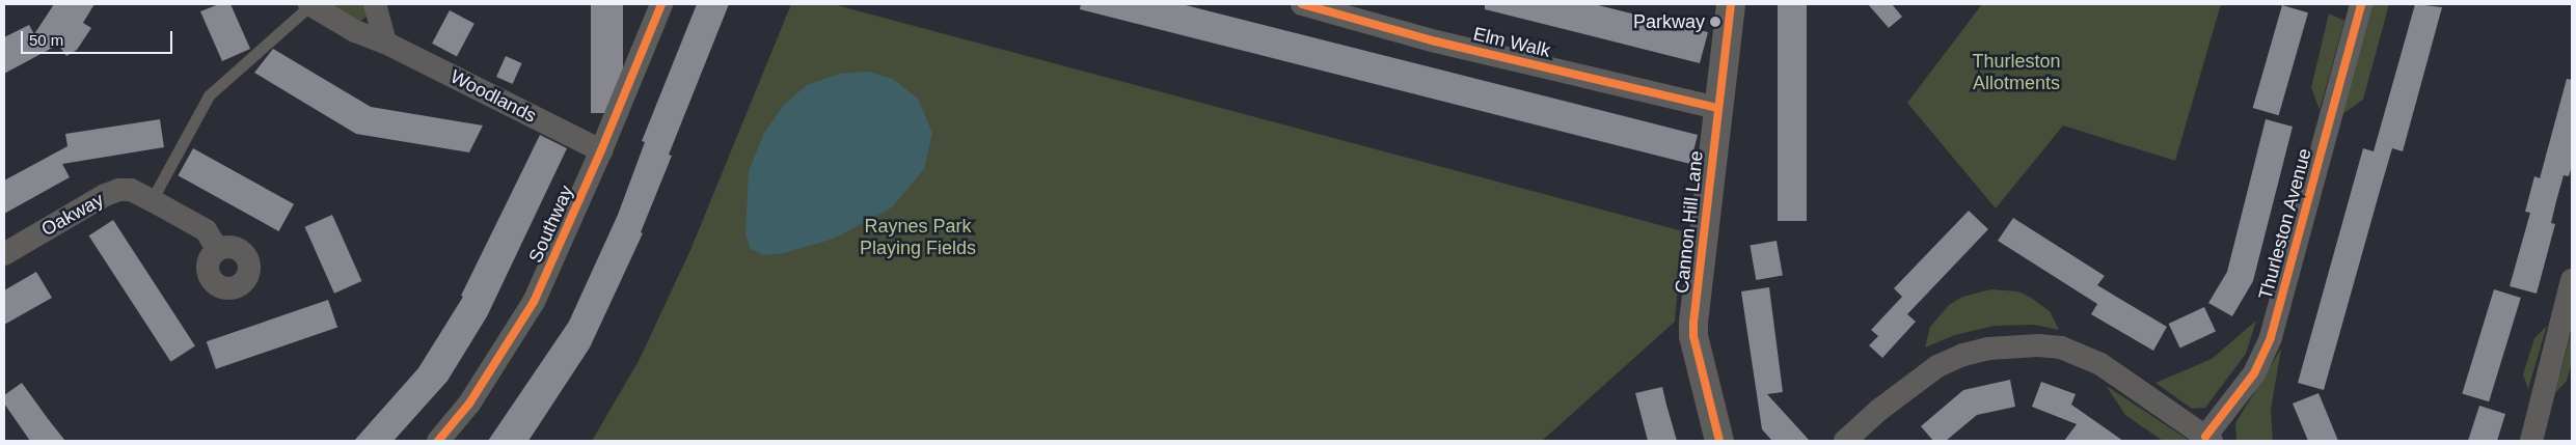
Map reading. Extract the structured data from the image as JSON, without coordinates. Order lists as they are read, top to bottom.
{
  "streets": {
    "street": [
      "Elm Walk",
      "Woodlands",
      "Oakway",
      "Cannon Hill Lane",
      "Southway",
      "Thurleston Avenue"
    ]
  },
  "crossings": [
    ["Elm Walk", "Cannon Hill Lane"],
    ["Woodlands", "Southway"]
  ],
  "parks": ["Thurleston Allotments", "Raynes Park Playing Fields"],
  "places": ["Parkway"],
  "scale_bar": "50 m"
}
